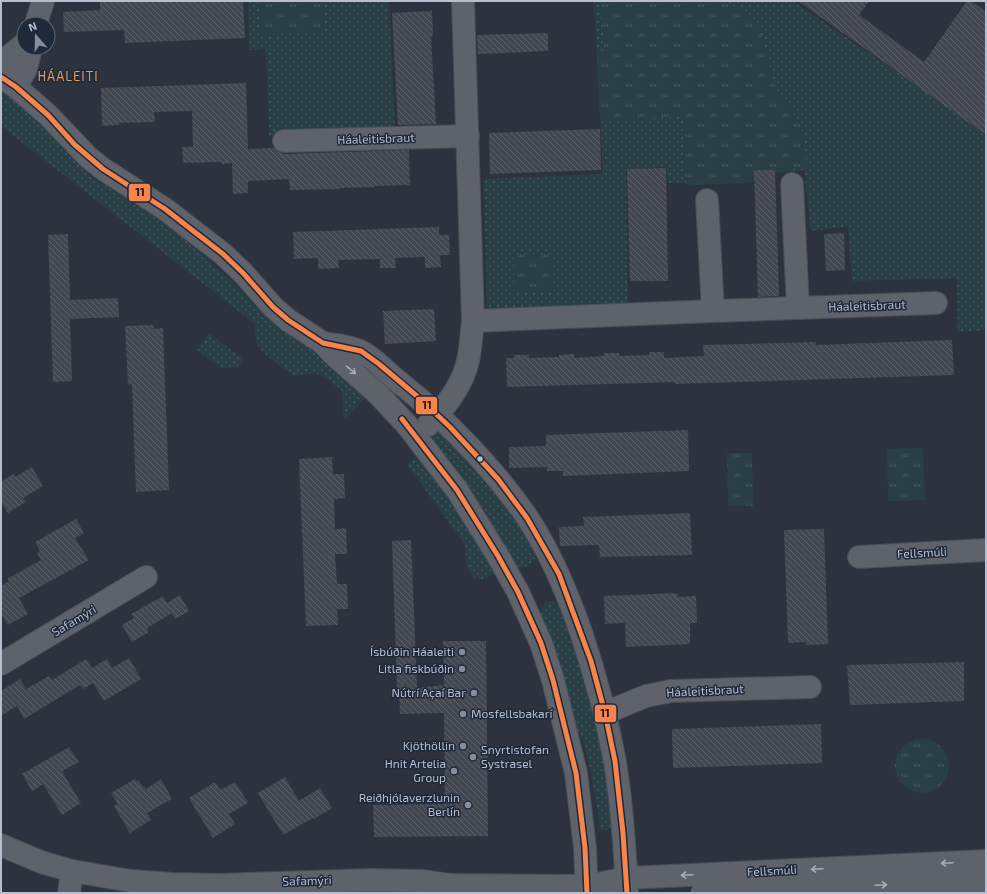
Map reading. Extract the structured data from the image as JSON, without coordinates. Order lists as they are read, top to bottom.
{
  "streets": {
    "street": ["Háaleitisbraut", "Fellsmúli", "Safamýri"]
  },
  "crossings": [
    ["Fellsmúli", "Safamýri"]
  ],
  "districts": ["HÁALEITI"],
  "places": [
    "Ísbúðin Háaleiti",
    "Litla fiskbúðin",
    "Nútrí Açaí Bar",
    "Mosfellsbakarí",
    "Kjöthöllin",
    "Snyrtistofan Systrasel",
    "Hnit Artelia Group",
    "Reiðhjólaverzlunin Berlín"
  ],
  "lines": ["transit line 11"],
  "north": "top"
}
